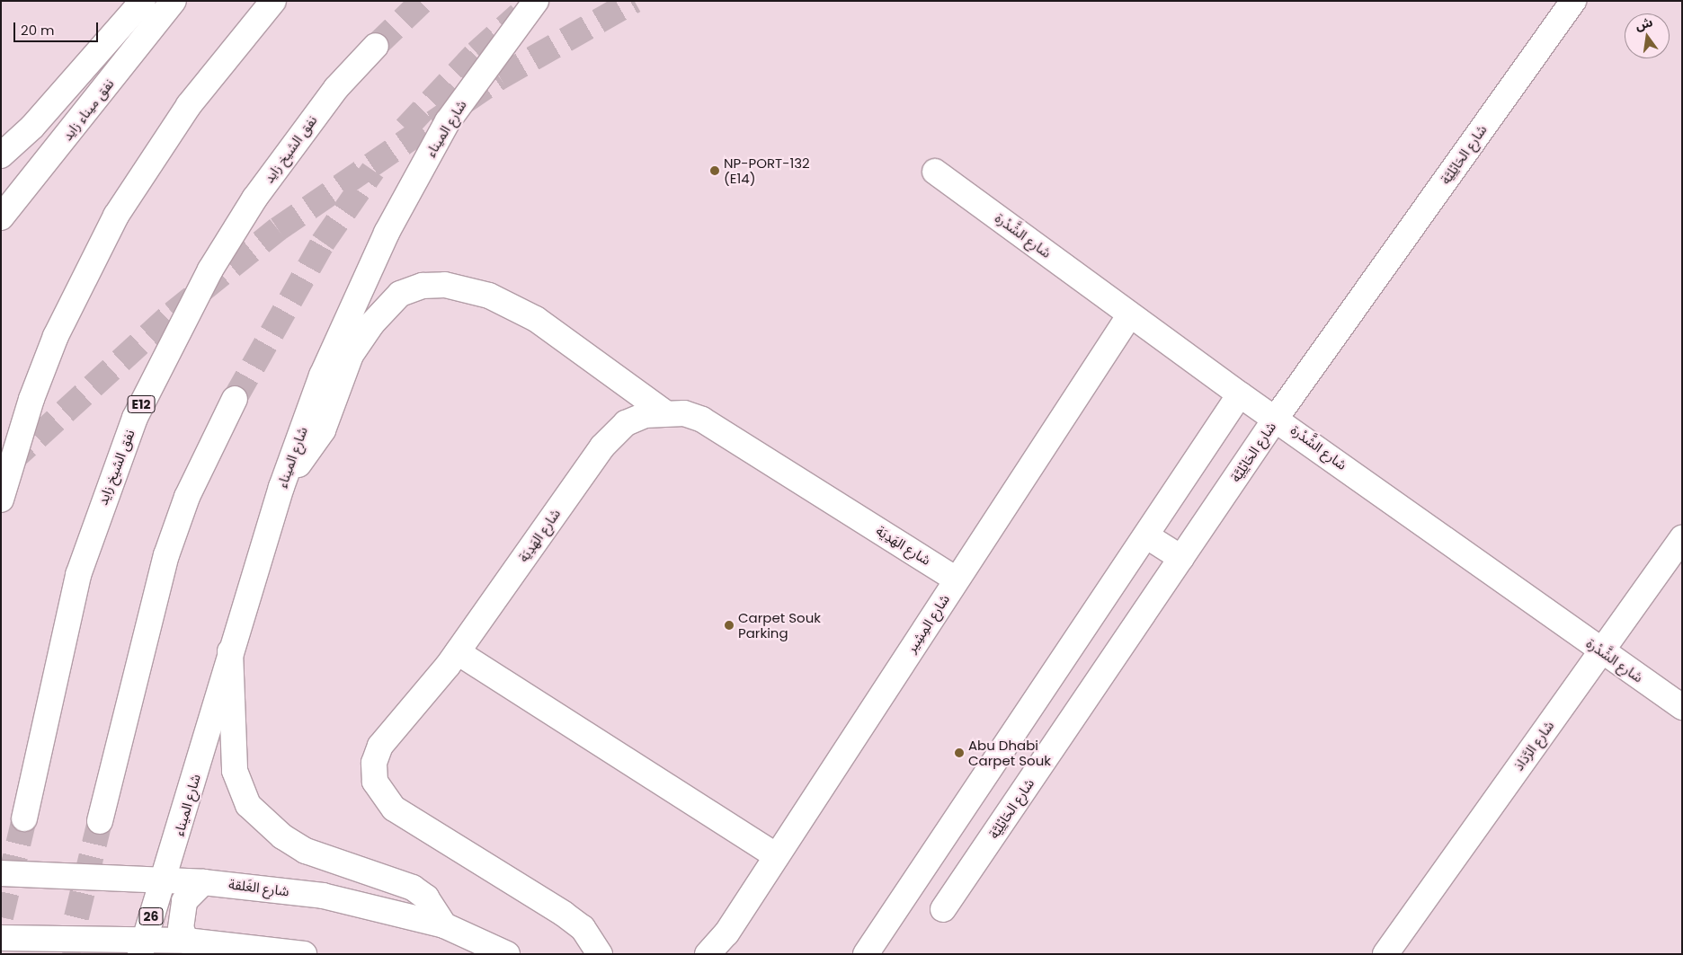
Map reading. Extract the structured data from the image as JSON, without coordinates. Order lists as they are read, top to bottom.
{
  "streets": {
    "main road": [
      "نفق ميناء زايد",
      "شارع الميناء",
      "نفق الشيخ زايد",
      "شارع الحَايْلِيَّة",
      "شارع الشَّدْرة",
      "E12",
      "شارع الهَدِيَة",
      "شارع المِشِير",
      "شارع الرَّذاذ",
      "شارع الغَلقة",
      "26"
    ]
  },
  "crossings": [
    ["شارع الميناء", "شارع الغَلقة"],
    ["شارع الحَايْلِيَّة", "شارع الشَّدْرة"],
    ["شارع الشَّدْرة", "شارع المِشِير"],
    ["شارع الشَّدْرة", "شارع الرَّذاذ"],
    ["شارع الهَدِيَة", "شارع المِشِير"]
  ],
  "places": ["NP-PORT-132 (E14)", "Carpet Souk Parking", "Abu Dhabi Carpet Souk"],
  "scale_bar": "20 m",
  "north": "top"
}
